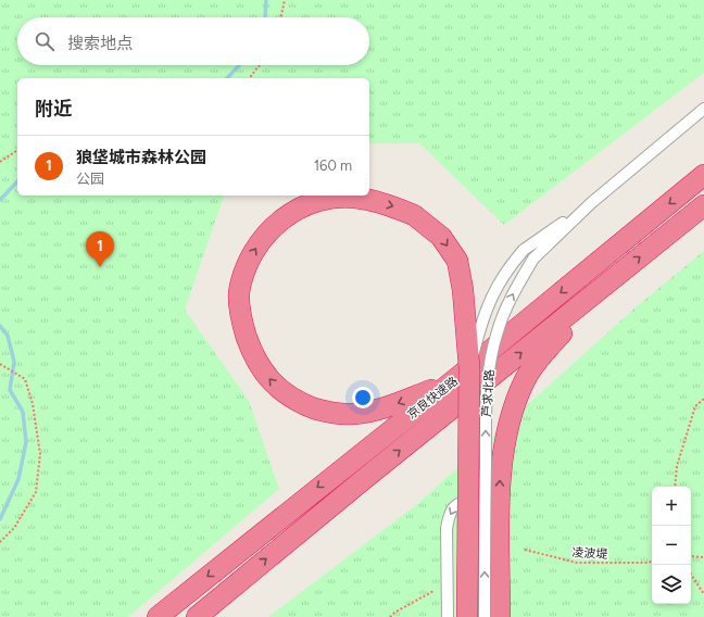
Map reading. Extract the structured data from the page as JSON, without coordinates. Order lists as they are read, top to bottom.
{
  "streets": {
    "highway": ["京良快速路"],
    "street": ["芦求北路"],
    "path": ["凌波堤"]
  },
  "crossings": [
    ["芦求北路", "京良快速路"]
  ],
  "one_way": ["芦求北路"],
  "page": {
    "search": "搜索地点",
    "heading": "附近",
    "list": [
      {
        "mark": "1",
        "name": "狼垡城市森林公园",
        "note": "公园",
        "value": "160 m"
      }
    ],
    "pins": "1",
    "map_buttons": ["+", "−"]
  }
}
